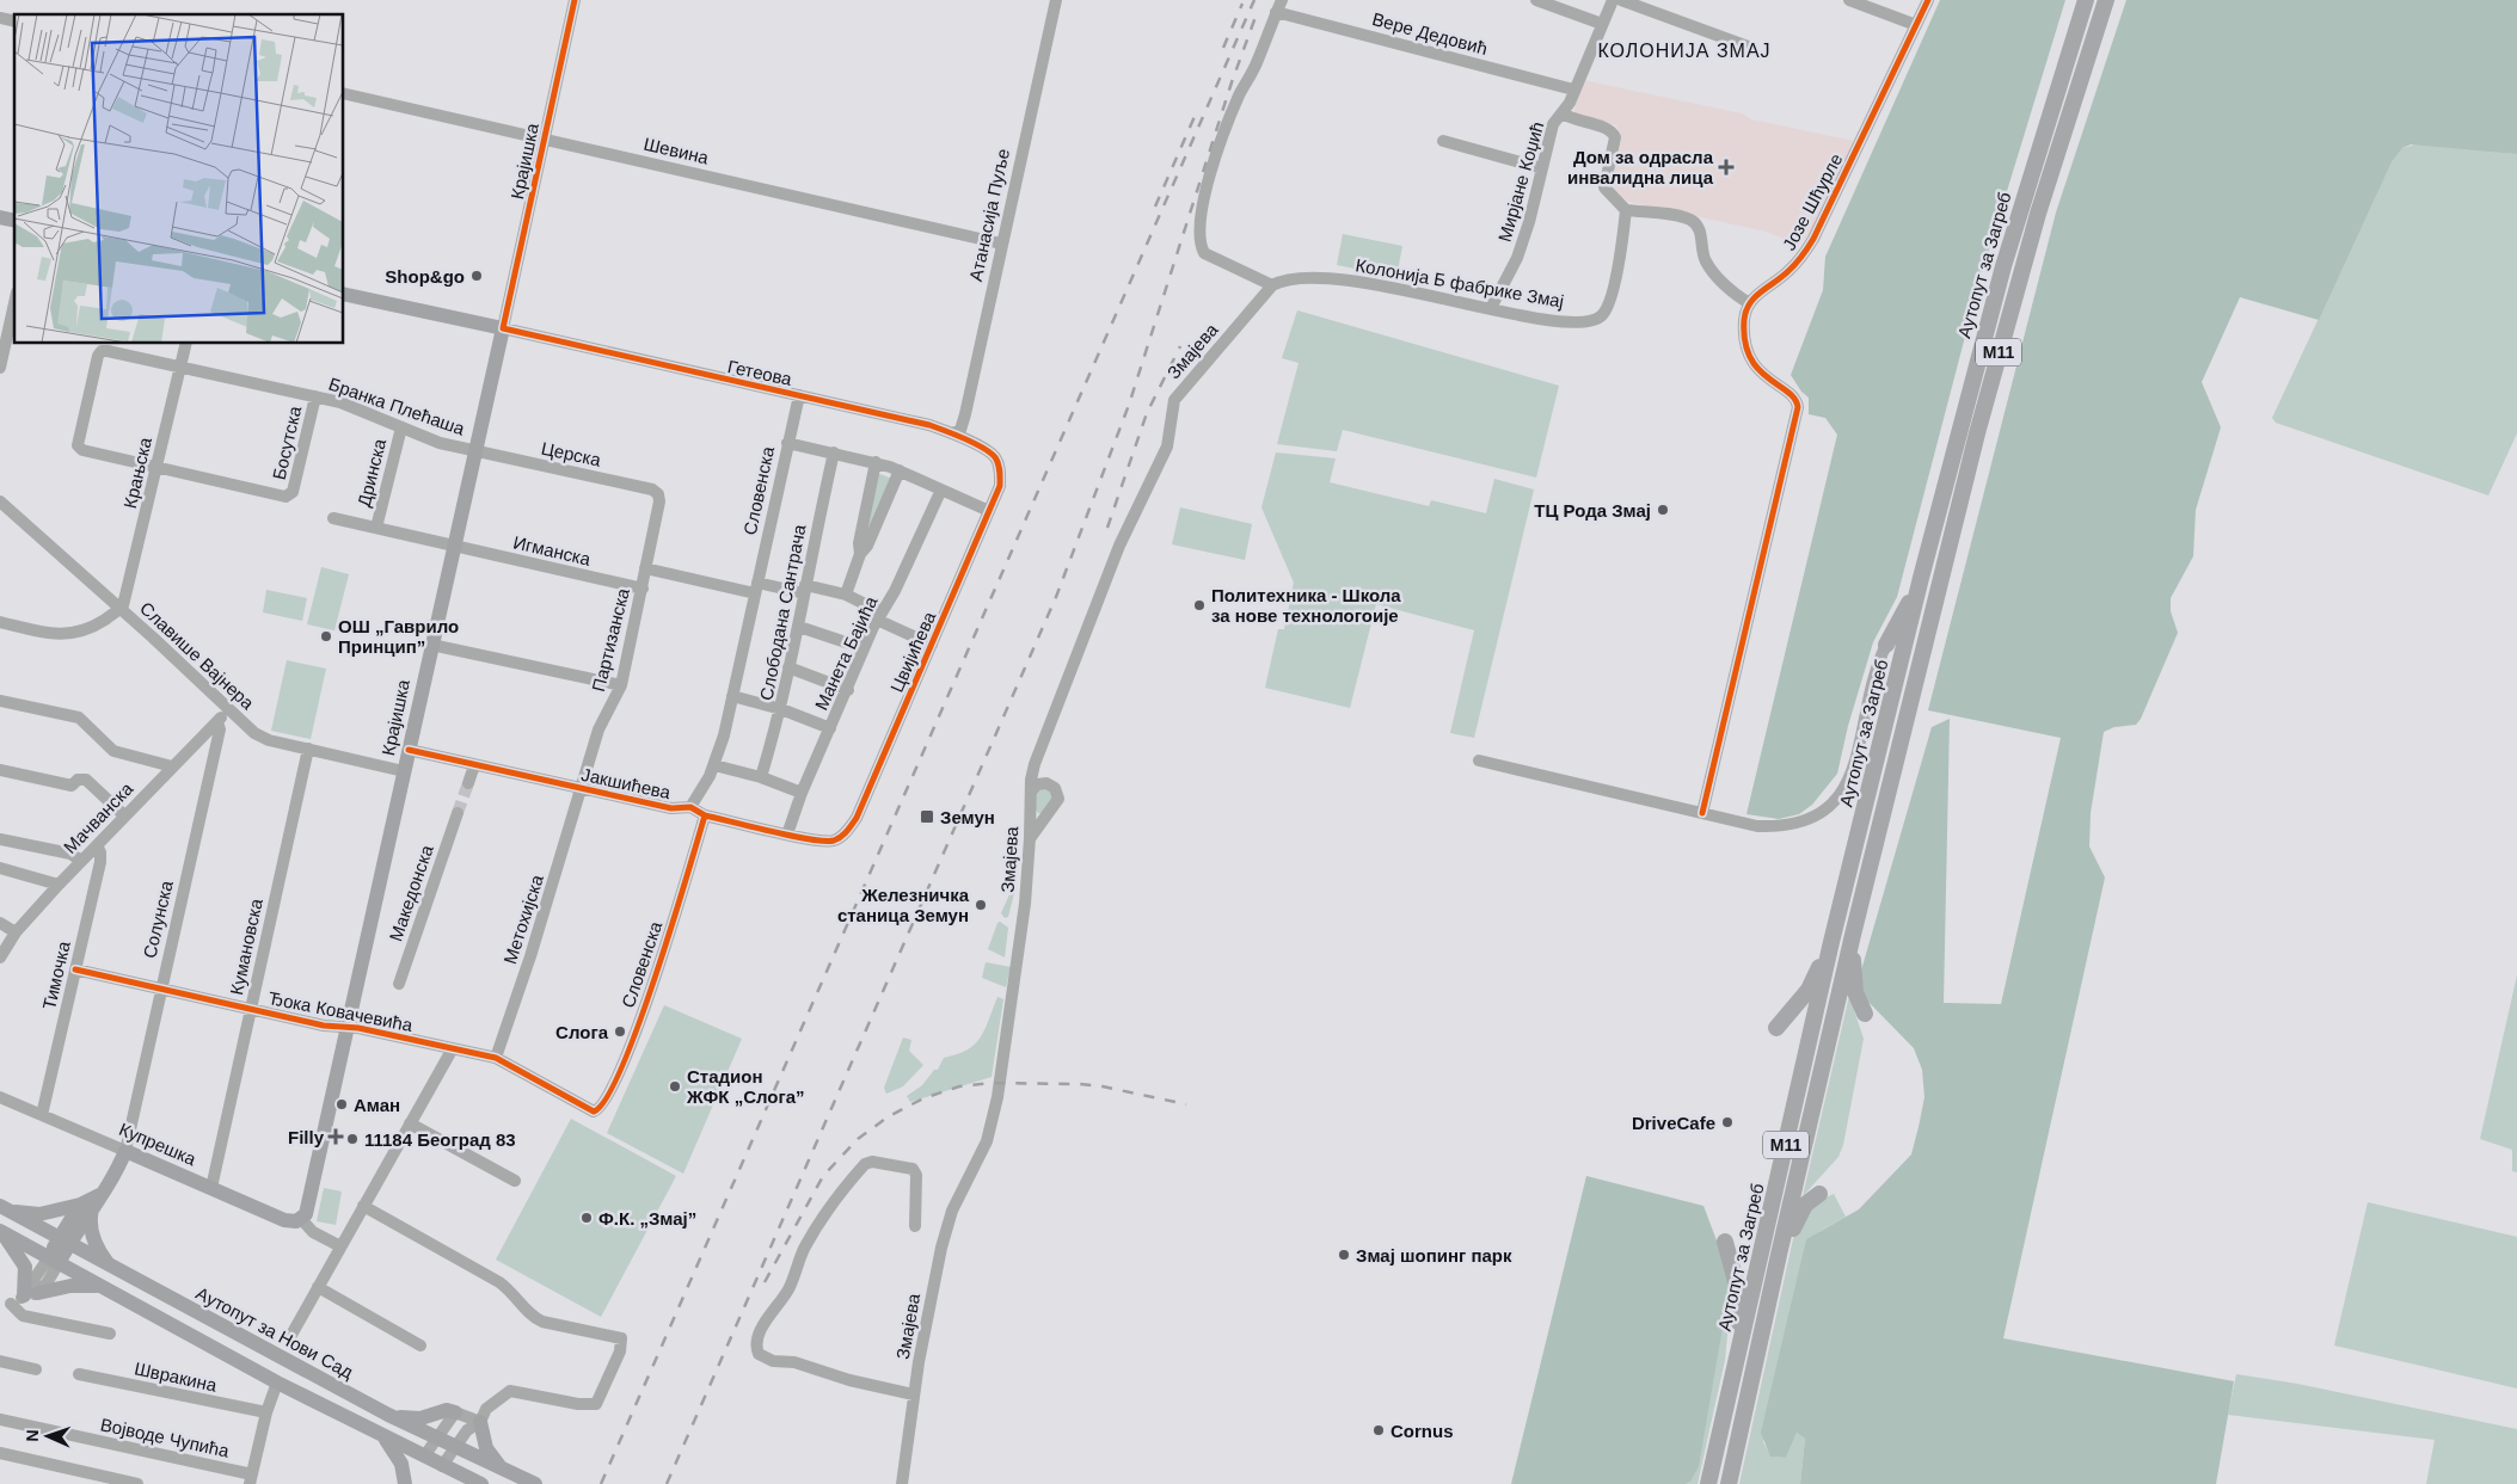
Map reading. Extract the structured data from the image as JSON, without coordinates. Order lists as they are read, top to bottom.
{
  "streets": {
    "highway": ["Аутопут за Загреб", "M11"],
    "main road": [
      "Крајишка",
      "Гетеова",
      "Солунска",
      "Купрешка",
      "Аутопут за Нови Сад"
    ],
    "street": [
      "Вере Дедовић",
      "Шевина",
      "Мирјане Коџић",
      "Јозе Шћурле",
      "Атанасија Пуље",
      "Колонија Б фабрике Змај",
      "Змајева",
      "Бранка Плећаша",
      "Босутска",
      "Церска",
      "Крањска",
      "Дринска",
      "Словенска",
      "Игманска",
      "Слободана Сантрача",
      "Партизанска",
      "Цвијићева",
      "Манета Бајића",
      "Славише Вајнера",
      "Јакшићева",
      "Мачванска",
      "Македонска",
      "Метохијска",
      "Кумановска",
      "Тимочка",
      "Ђока Ковачевића",
      "Швракина",
      "Војводе Чупића"
    ]
  },
  "crossings": [
    ["Вере Дедовић", "Мирјане Коџић"],
    ["Шевина", "Крајишка"],
    ["Шевина", "Атанасија Пуље"],
    ["Крајишка", "Гетеова"],
    ["Крајишка", "Бранка Плећаша"],
    ["Крајишка", "Церска"],
    ["Крајишка", "Дринска"],
    ["Крајишка", "Игманска"],
    ["Крајишка", "Славише Вајнера"],
    ["Крајишка", "Јакшићева"],
    ["Крајишка", "Ђока Ковачевића"],
    ["Крајишка", "Купрешка"],
    ["Мирјане Коџић", "Колонија Б фабрике Змај"],
    ["Атанасија Пуље", "Гетеова"],
    ["Колонија Б фабрике Змај", "Змајева"],
    ["Гетеова", "Словенска"],
    ["Гетеова", "Цвијићева"],
    ["Бранка Плећаша", "Босутска"],
    ["Бранка Плећаша", "Церска"],
    ["Бранка Плећаша", "Крањска"],
    ["Бранка Плећаша", "Дринска"],
    ["Босутска", "Крањска"],
    ["Церска", "Партизанска"],
    ["Крањска", "Славише Вајнера"],
    ["Дринска", "Игманска"],
    ["Словенска", "Јакшићева"],
    ["Словенска", "Ђока Ковачевића"],
    ["Игманска", "Партизанска"],
    ["Партизанска", "Јакшићева"],
    ["Партизанска", "Метохијска"],
    ["Цвијићева", "Јакшићева"],
    ["Манета Бајића", "Јакшићева"],
    ["Славише Вајнера", "Мачванска"],
    ["Славише Вајнера", "Кумановска"],
    ["Јакшићева", "Метохијска"],
    ["Мачванска", "Солунска"],
    ["Мачванска", "Тимочка"],
    ["Солунска", "Ђока Ковачевића"],
    ["Солунска", "Купрешка"],
    ["Солунска", "Аутопут за Нови Сад"],
    ["Метохијска", "Ђока Ковачевића"],
    ["Кумановска", "Ђока Ковачевића"],
    ["Кумановска", "Купрешка"],
    ["Тимочка", "Ђока Ковачевића"],
    ["Тимочка", "Купрешка"]
  ],
  "districts": ["КОЛОНИЈА ЗМАЈ"],
  "places": {
    "health": ["Дом за одрасла инвалидна лица", "Filly"],
    "other": [
      "Shop&go",
      "ТЦ Рода Змај",
      "Политехника - Школа за нове технологоије",
      "ОШ „Гаврило Принцип”",
      "Железничка станица Земун",
      "Слога",
      "Стадион ЖФК „Слога”",
      "Аман",
      "DriveCafe",
      "11184 Београд 83",
      "Ф.К. „Змај”",
      "Змај шопинг парк",
      "Cornus"
    ],
    "transit": ["Земун"]
  },
  "north": "left"
}
